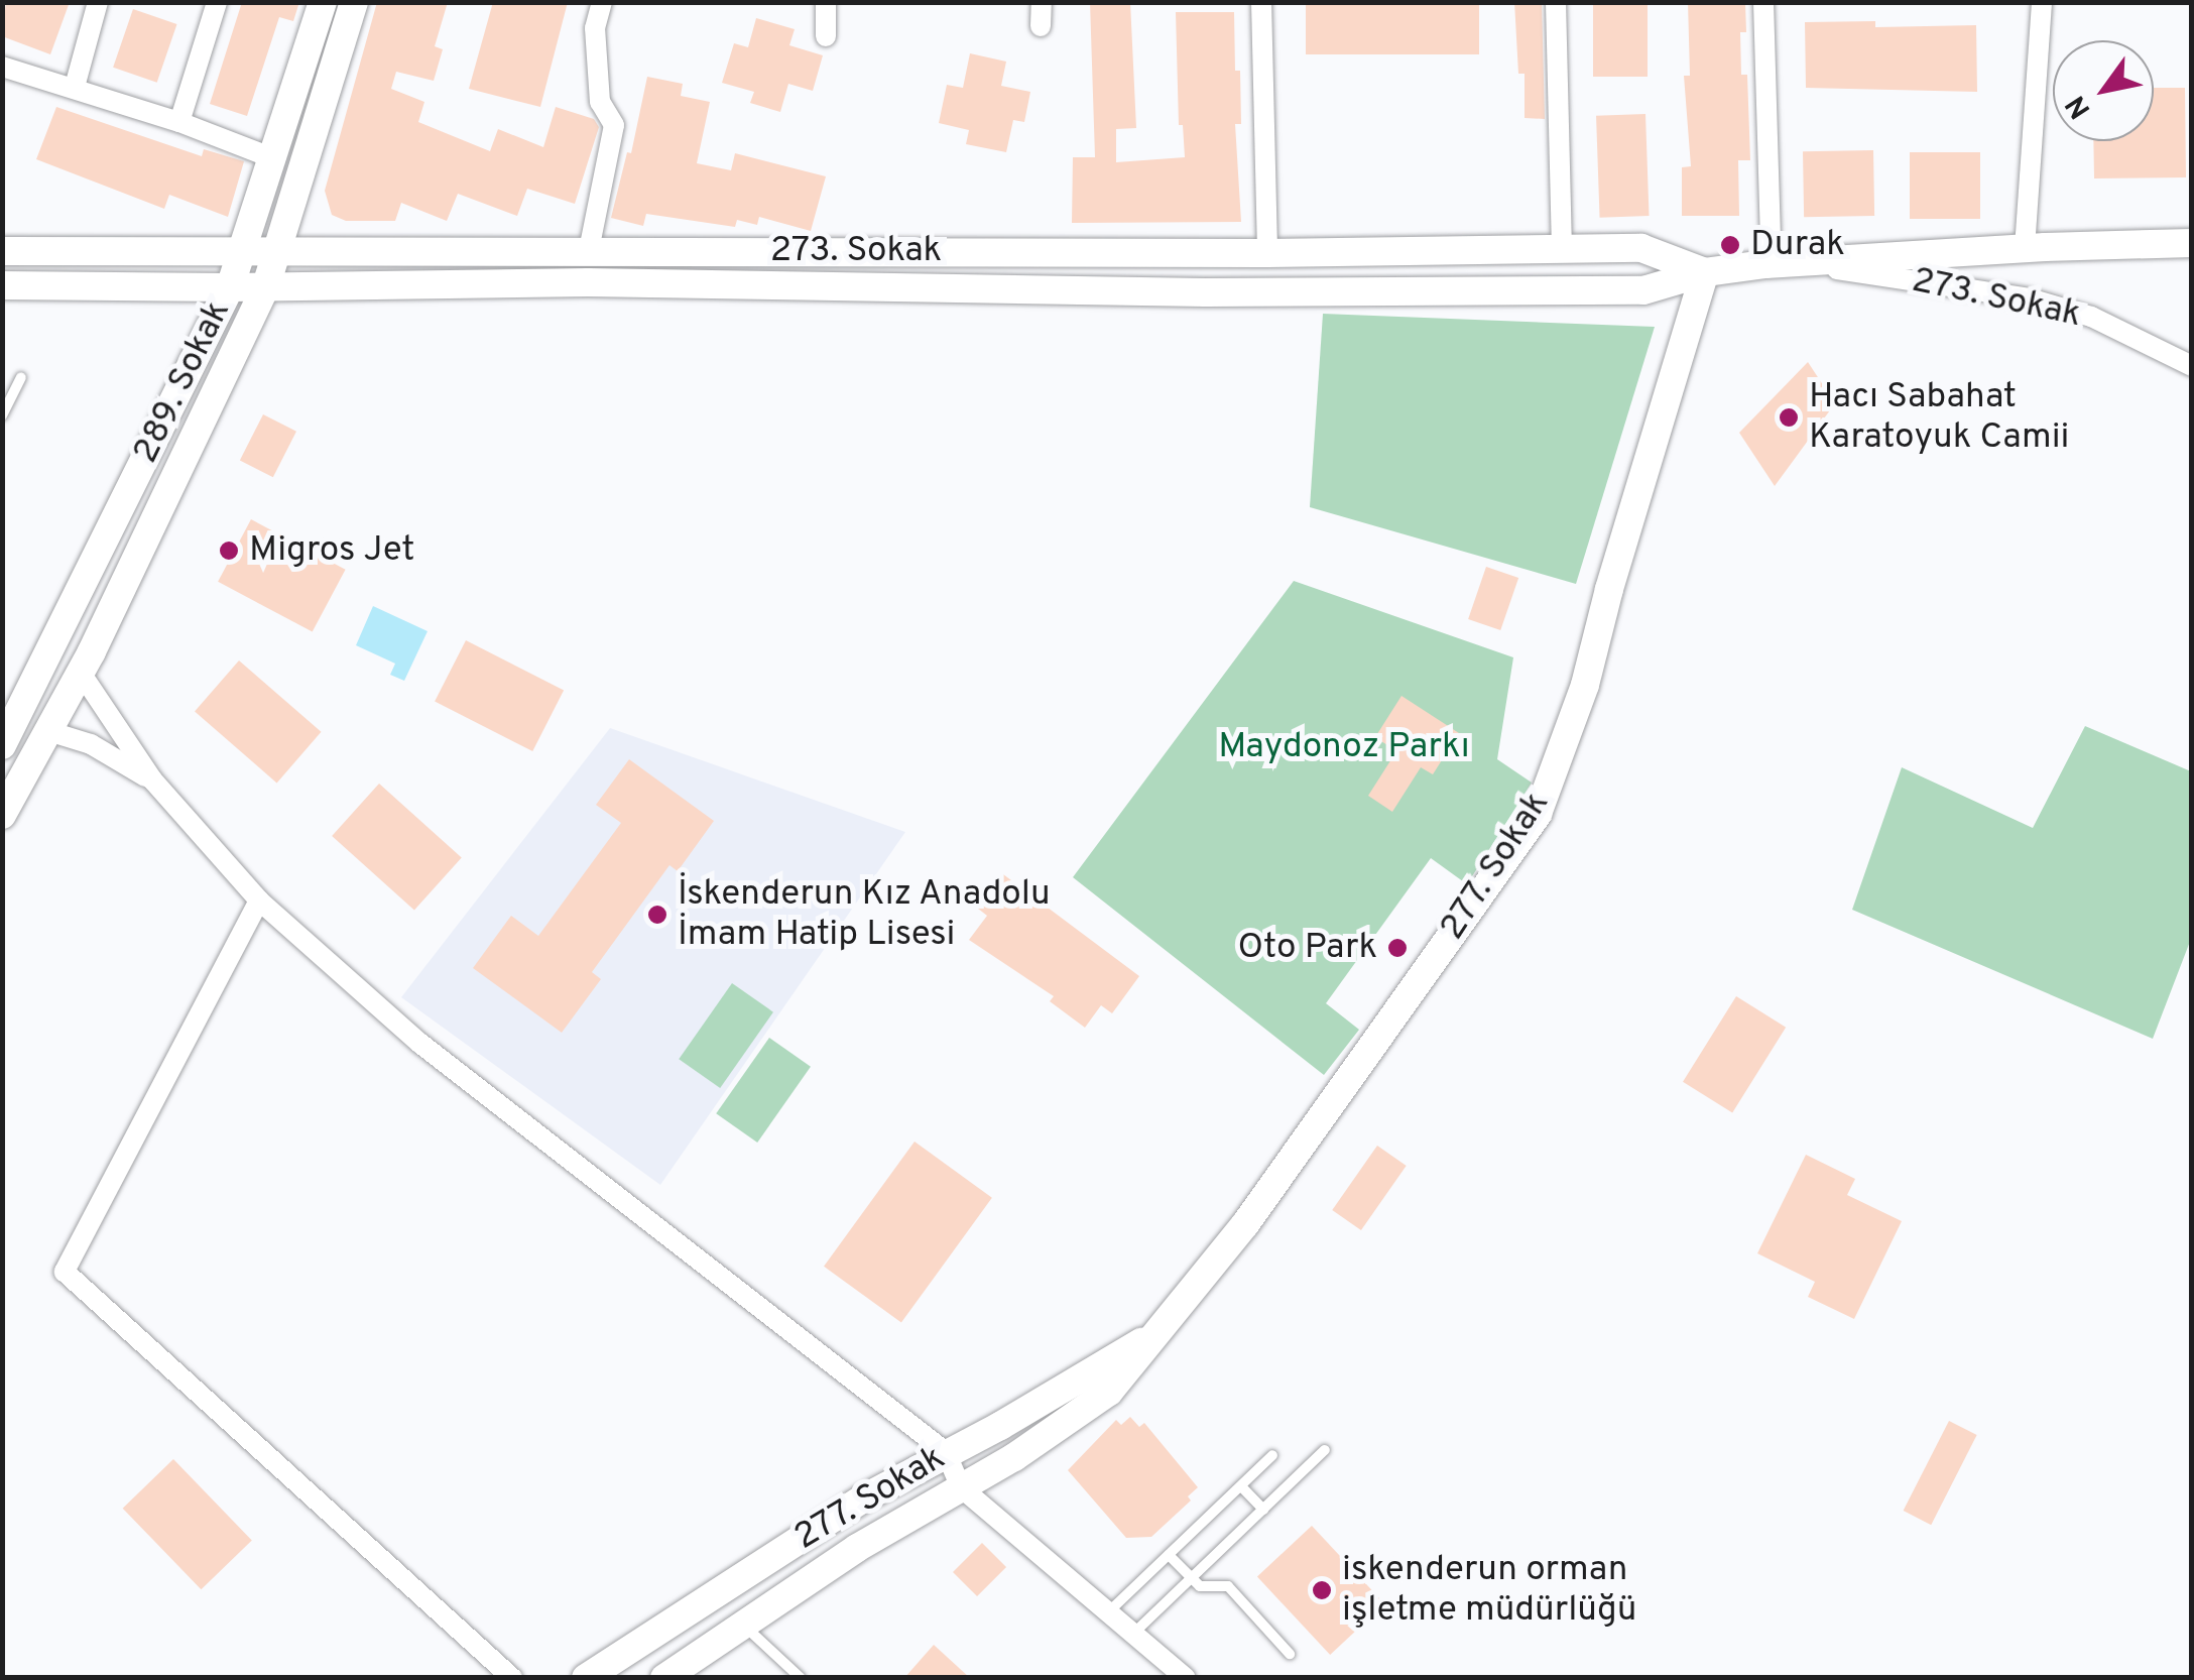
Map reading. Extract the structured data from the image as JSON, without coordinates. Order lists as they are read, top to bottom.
{
  "streets": {
    "street": ["273. Sokak", "289. Sokak", "277. Sokak"]
  },
  "crossings": [
    ["273. Sokak", "289. Sokak"],
    ["273. Sokak", "277. Sokak"]
  ],
  "parks": ["Maydonoz Parkı"],
  "places": [
    "Durak",
    "Hacı Sabahat Karatoyuk Camii",
    "Migros Jet",
    "İskenderun Kız Anadolu İmam Hatip Lisesi",
    "Oto Park",
    "iskenderun orman işletme müdürlüğü"
  ],
  "north": "bottom left"
}
